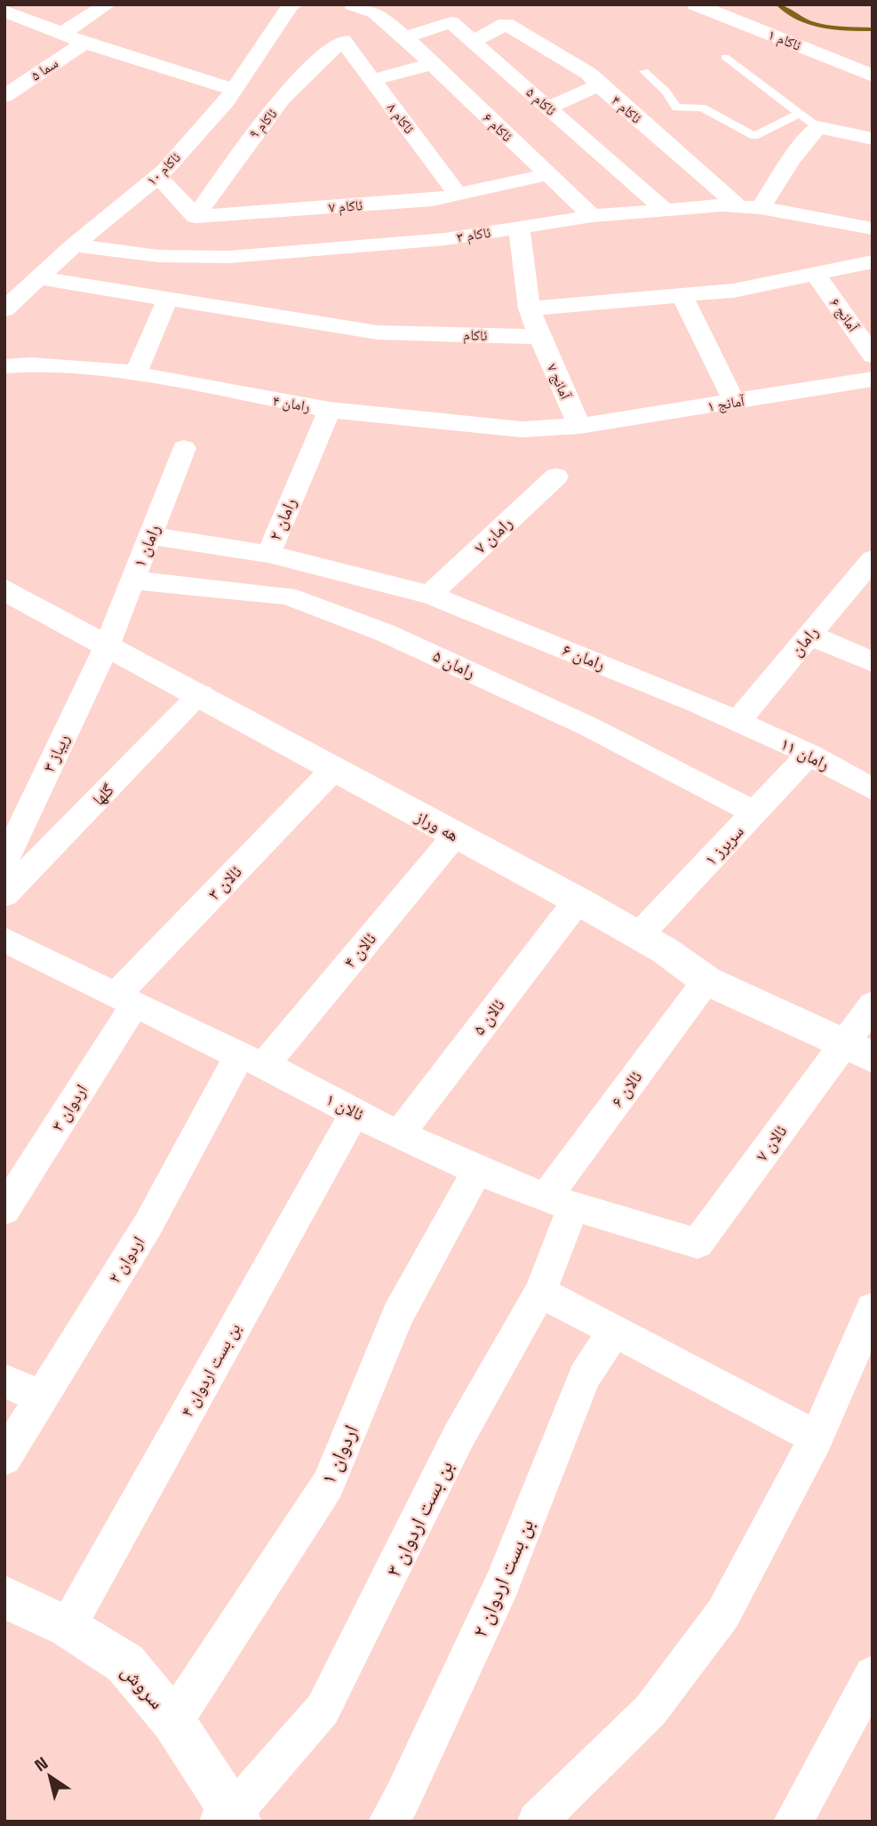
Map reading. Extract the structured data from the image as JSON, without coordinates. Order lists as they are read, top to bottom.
{
  "streets": {
    "street": [
      "ئاکام ۱",
      "سما ۵",
      "ئاکام ۵",
      "ئاکام ۴",
      "ئاکام ۸",
      "ئاکام ۹",
      "ئاکام ۶",
      "ئاکام ۱۰",
      "ئاکام ۷",
      "ئاکام ۳",
      "آمانج ۶",
      "ئاکام",
      "آمانج ۷",
      "رامان ۴",
      "آمانج ۱",
      "رامان ۲",
      "رامان ۷",
      "رامان ۱",
      "رامان",
      "رامان ۶",
      "رامان ۵",
      "ریباز ۳",
      "رامان ۱۱",
      "گلها",
      "هه وراز",
      "سربرز ۱",
      "ئالان ۳",
      "ئالان ۴",
      "ئالان ۵",
      "ئالان ۶",
      "ئالان ۱",
      "اردوان ۳",
      "ئالان ۷",
      "اردوان ۲",
      "بن بست اردوان ۴",
      "اردوان ۱",
      "بن بست اردوان ۳",
      "بن بست اردوان ۲",
      "سروش"
    ]
  },
  "crossings": [
    ["ئاکام ۵", "ئاکام ۴"],
    ["ئاکام ۵", "ئاکام ۶"],
    ["ئاکام ۵", "ئاکام ۳"],
    ["ئاکام ۴", "ئاکام ۳"],
    ["ئاکام ۸", "ئاکام ۹"],
    ["ئاکام ۸", "ئاکام ۷"],
    ["ئاکام ۹", "ئاکام ۷"],
    ["ئاکام ۶", "ئاکام ۷"],
    ["ئاکام ۶", "ئاکام ۳"],
    ["ئاکام ۱۰", "ئاکام ۳"],
    ["ئاکام ۱۰", "ئاکام"],
    ["ئاکام", "آمانج ۷"],
    ["آمانج ۷", "رامان ۴"],
    ["آمانج ۷", "آمانج ۱"],
    ["رامان ۴", "آمانج ۱"],
    ["رامان ۴", "رامان ۲"],
    ["رامان ۲", "رامان ۱"],
    ["رامان ۲", "رامان ۶"],
    ["رامان ۷", "رامان ۶"],
    ["رامان ۱", "رامان ۵"],
    ["رامان ۱", "ریباز ۳"],
    ["رامان ۱", "هه وراز"],
    ["رامان", "رامان ۶"],
    ["رامان", "رامان ۱۱"],
    ["رامان ۶", "رامان ۱۱"],
    ["رامان ۵", "سربرز ۱"],
    ["ریباز ۳", "هه وراز"],
    ["رامان ۱۱", "سربرز ۱"],
    ["گلها", "هه وراز"],
    ["هه وراز", "سربرز ۱"],
    ["هه وراز", "ئالان ۳"],
    ["هه وراز", "ئالان ۴"],
    ["هه وراز", "ئالان ۵"],
    ["هه وراز", "ئالان ۶"],
    ["هه وراز", "ئالان ۷"],
    ["ئالان ۳", "ئالان ۱"],
    ["ئالان ۳", "اردوان ۳"],
    ["ئالان ۴", "ئالان ۱"],
    ["ئالان ۴", "اردوان ۲"],
    ["ئالان ۵", "ئالان ۱"],
    ["ئالان ۶", "ئالان ۱"],
    ["ئالان ۶", "بن بست اردوان ۳"],
    ["ئالان ۱", "اردوان ۳"],
    ["ئالان ۱", "ئالان ۷"],
    ["ئالان ۱", "اردوان ۲"],
    ["ئالان ۱", "بن بست اردوان ۴"],
    ["ئالان ۱", "اردوان ۱"],
    ["ئالان ۱", "بن بست اردوان ۳"],
    ["بن بست اردوان ۴", "سروش"],
    ["اردوان ۱", "سروش"],
    ["بن بست اردوان ۳", "سروش"]
  ],
  "north": "top left"
}
